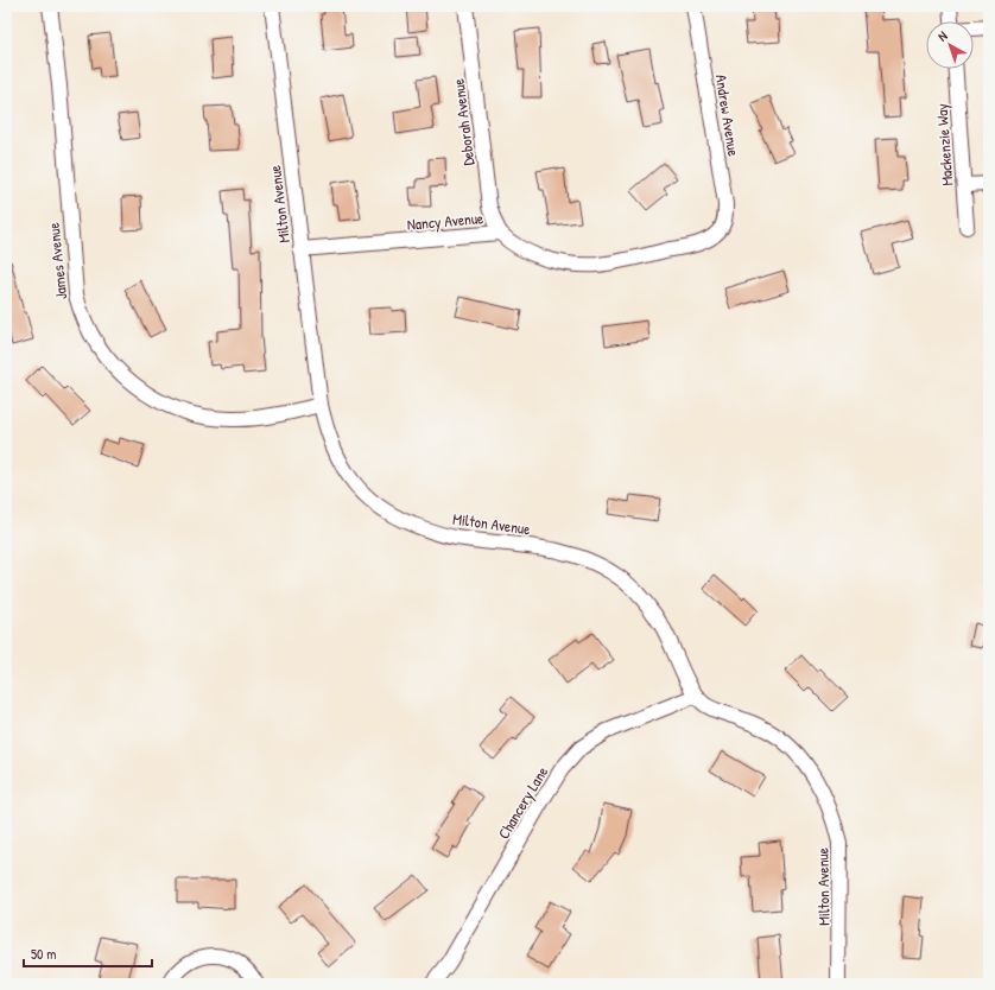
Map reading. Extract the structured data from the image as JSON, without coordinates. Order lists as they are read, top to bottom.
{
  "streets": {
    "street": [
      "Andrew Avenue",
      "Deborah Avenue",
      "Mackenzie Way",
      "Milton Avenue",
      "Nancy Avenue",
      "James Avenue",
      "Chancery Lane"
    ]
  },
  "crossings": [
    ["Andrew Avenue", "Nancy Avenue"],
    ["Deborah Avenue", "Nancy Avenue"],
    ["Milton Avenue", "Nancy Avenue"],
    ["Milton Avenue", "James Avenue"],
    ["Milton Avenue", "Chancery Lane"]
  ],
  "scale_bar": "50 m",
  "north": "top left"
}
